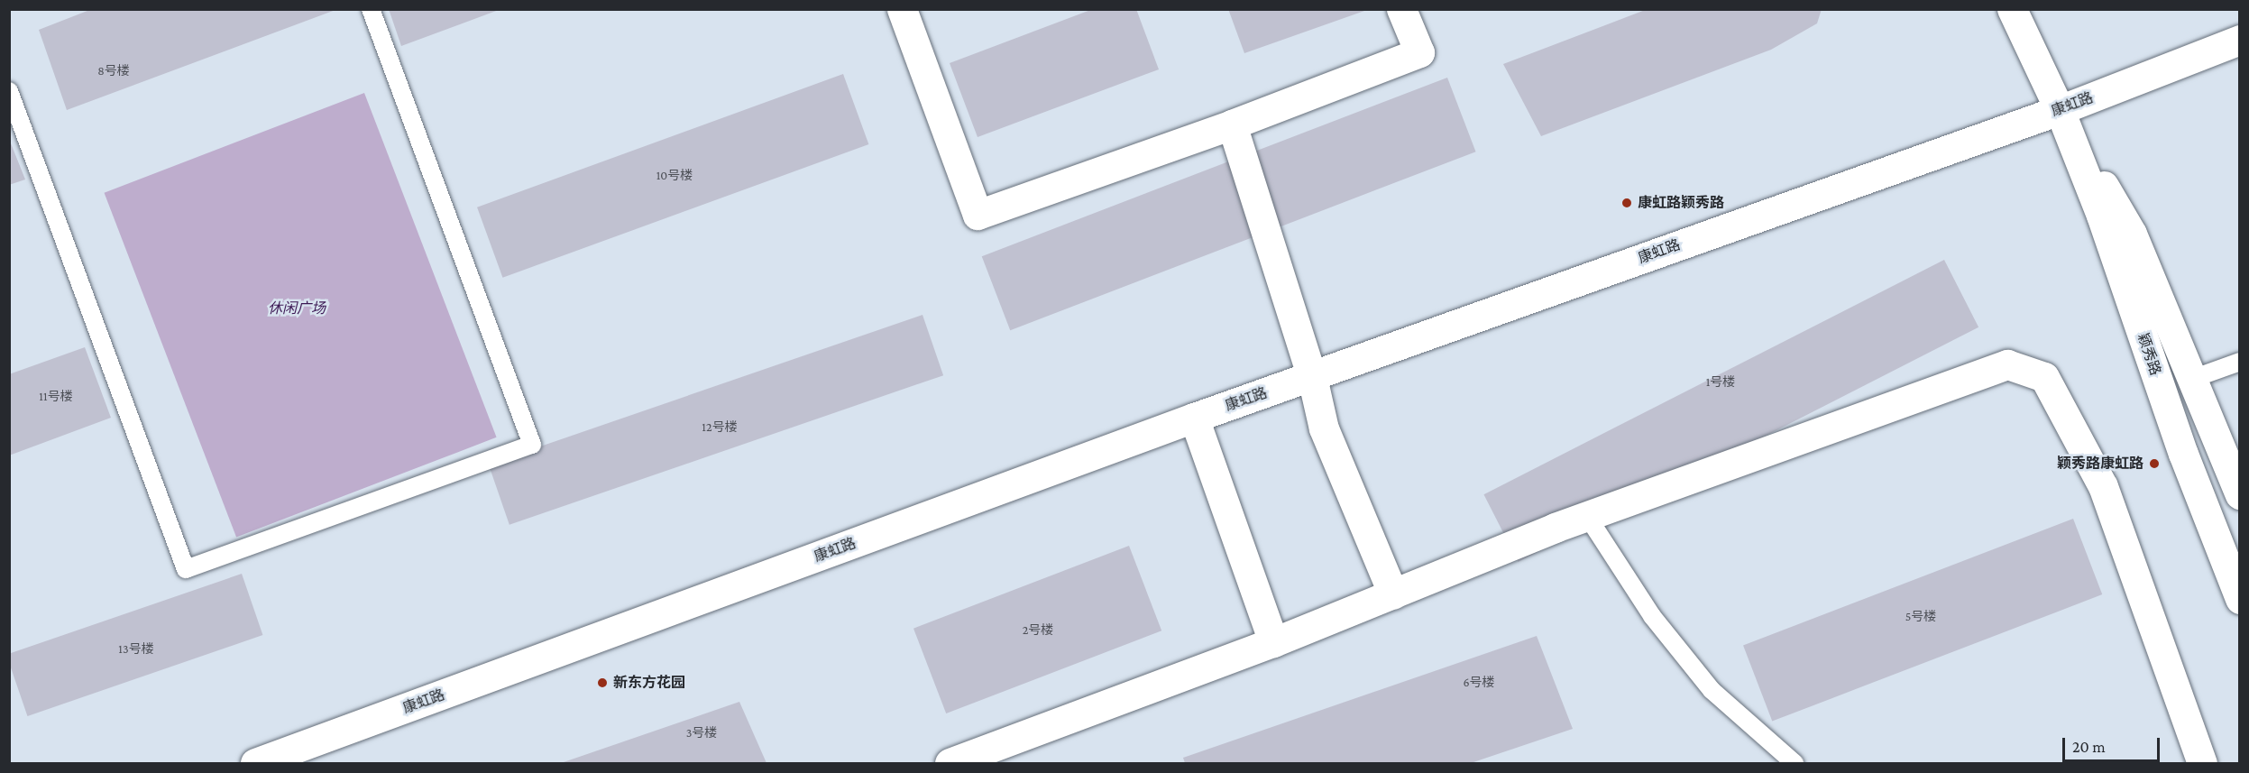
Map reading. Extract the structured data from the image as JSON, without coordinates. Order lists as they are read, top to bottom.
{
  "streets": {
    "main road": ["康虹路", "颖秀路"]
  },
  "crossings": [
    ["康虹路", "颖秀路"]
  ],
  "parks": ["休闲广场"],
  "places": ["康虹路颖秀路", "颖秀路康虹路", "新东方花园"],
  "house_numbers": [
    "8号楼",
    "10号楼",
    "1号楼",
    "11号楼",
    "12号楼",
    "5号楼",
    "2号楼",
    "13号楼",
    "6号楼",
    "3号楼"
  ],
  "scale_bar": "20 m"
}
